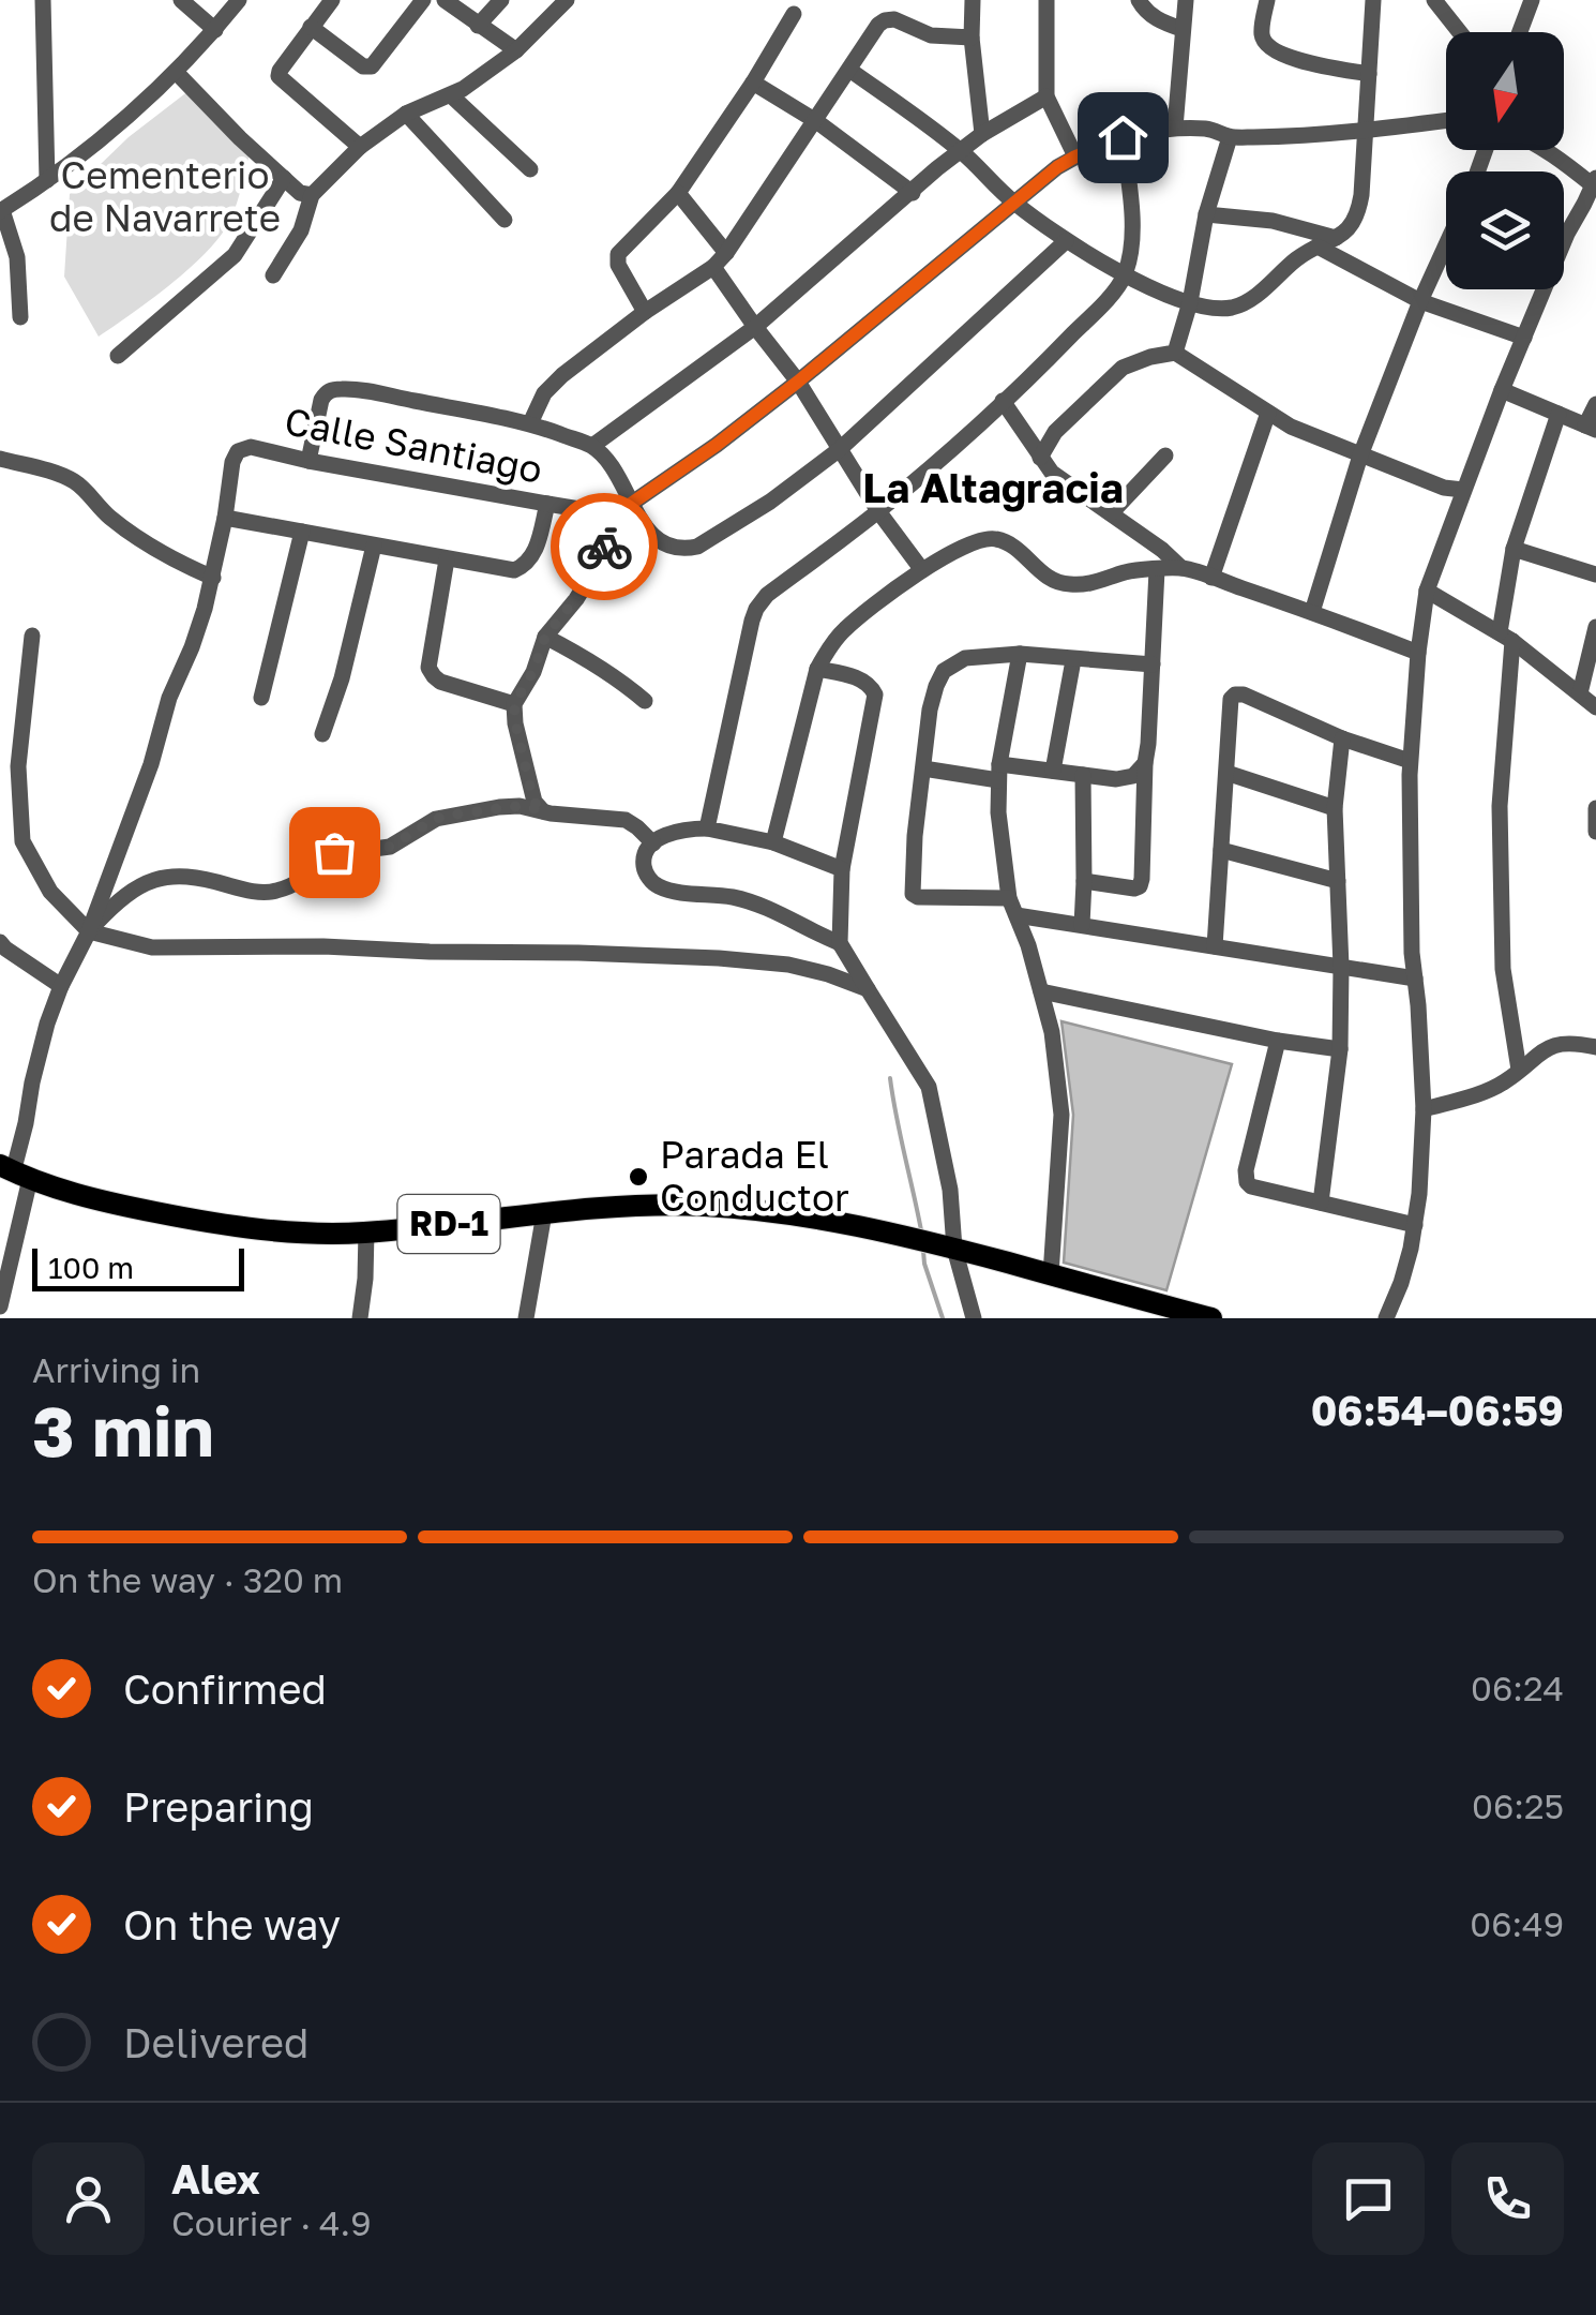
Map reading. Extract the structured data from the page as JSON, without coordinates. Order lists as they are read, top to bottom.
{
  "streets": {
    "main road": ["RD-1"],
    "street": ["Calle Santiago"]
  },
  "crossings": [
    ["Calle Santiago", "RD-1"]
  ],
  "districts": ["La Altagracia"],
  "parks": ["Cementerio de Navarrete"],
  "places": ["Parada El Conductor"],
  "scale_bar": "100 m",
  "north": "bottom",
  "page": {
    "scale": "100 m",
    "heading": ["3 min", "Arriving in", "06:54–06:59"],
    "panel": ["Alex", "Courier · 4.9"],
    "bar": "On the way · 320 m",
    "list": [
      ["Confirmed", "06:24"],
      ["Preparing", "06:25"],
      ["On the way", "06:49"],
      "Delivered"
    ]
  }
}
